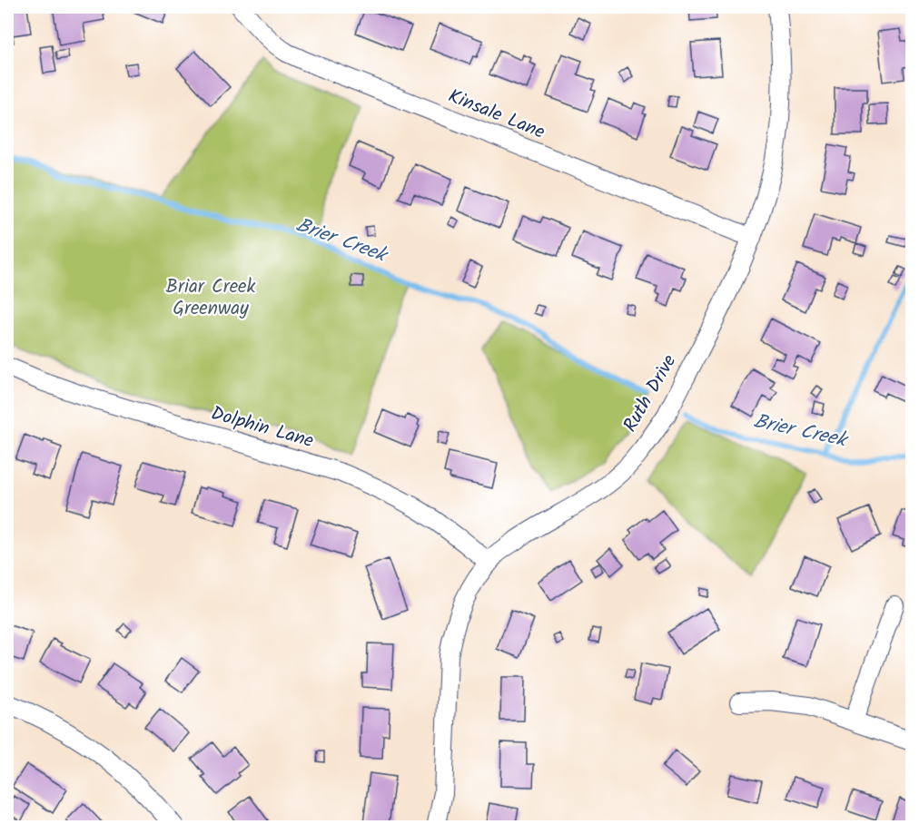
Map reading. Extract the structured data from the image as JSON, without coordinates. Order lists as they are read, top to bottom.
{
  "streets": {
    "street": ["Kinsale Lane", "Ruth Drive", "Dolphin Lane"]
  },
  "crossings": [
    ["Kinsale Lane", "Ruth Drive"],
    ["Ruth Drive", "Dolphin Lane"]
  ],
  "water": ["Brier Creek"],
  "parks": ["Briar Creek Greenway"]
}
